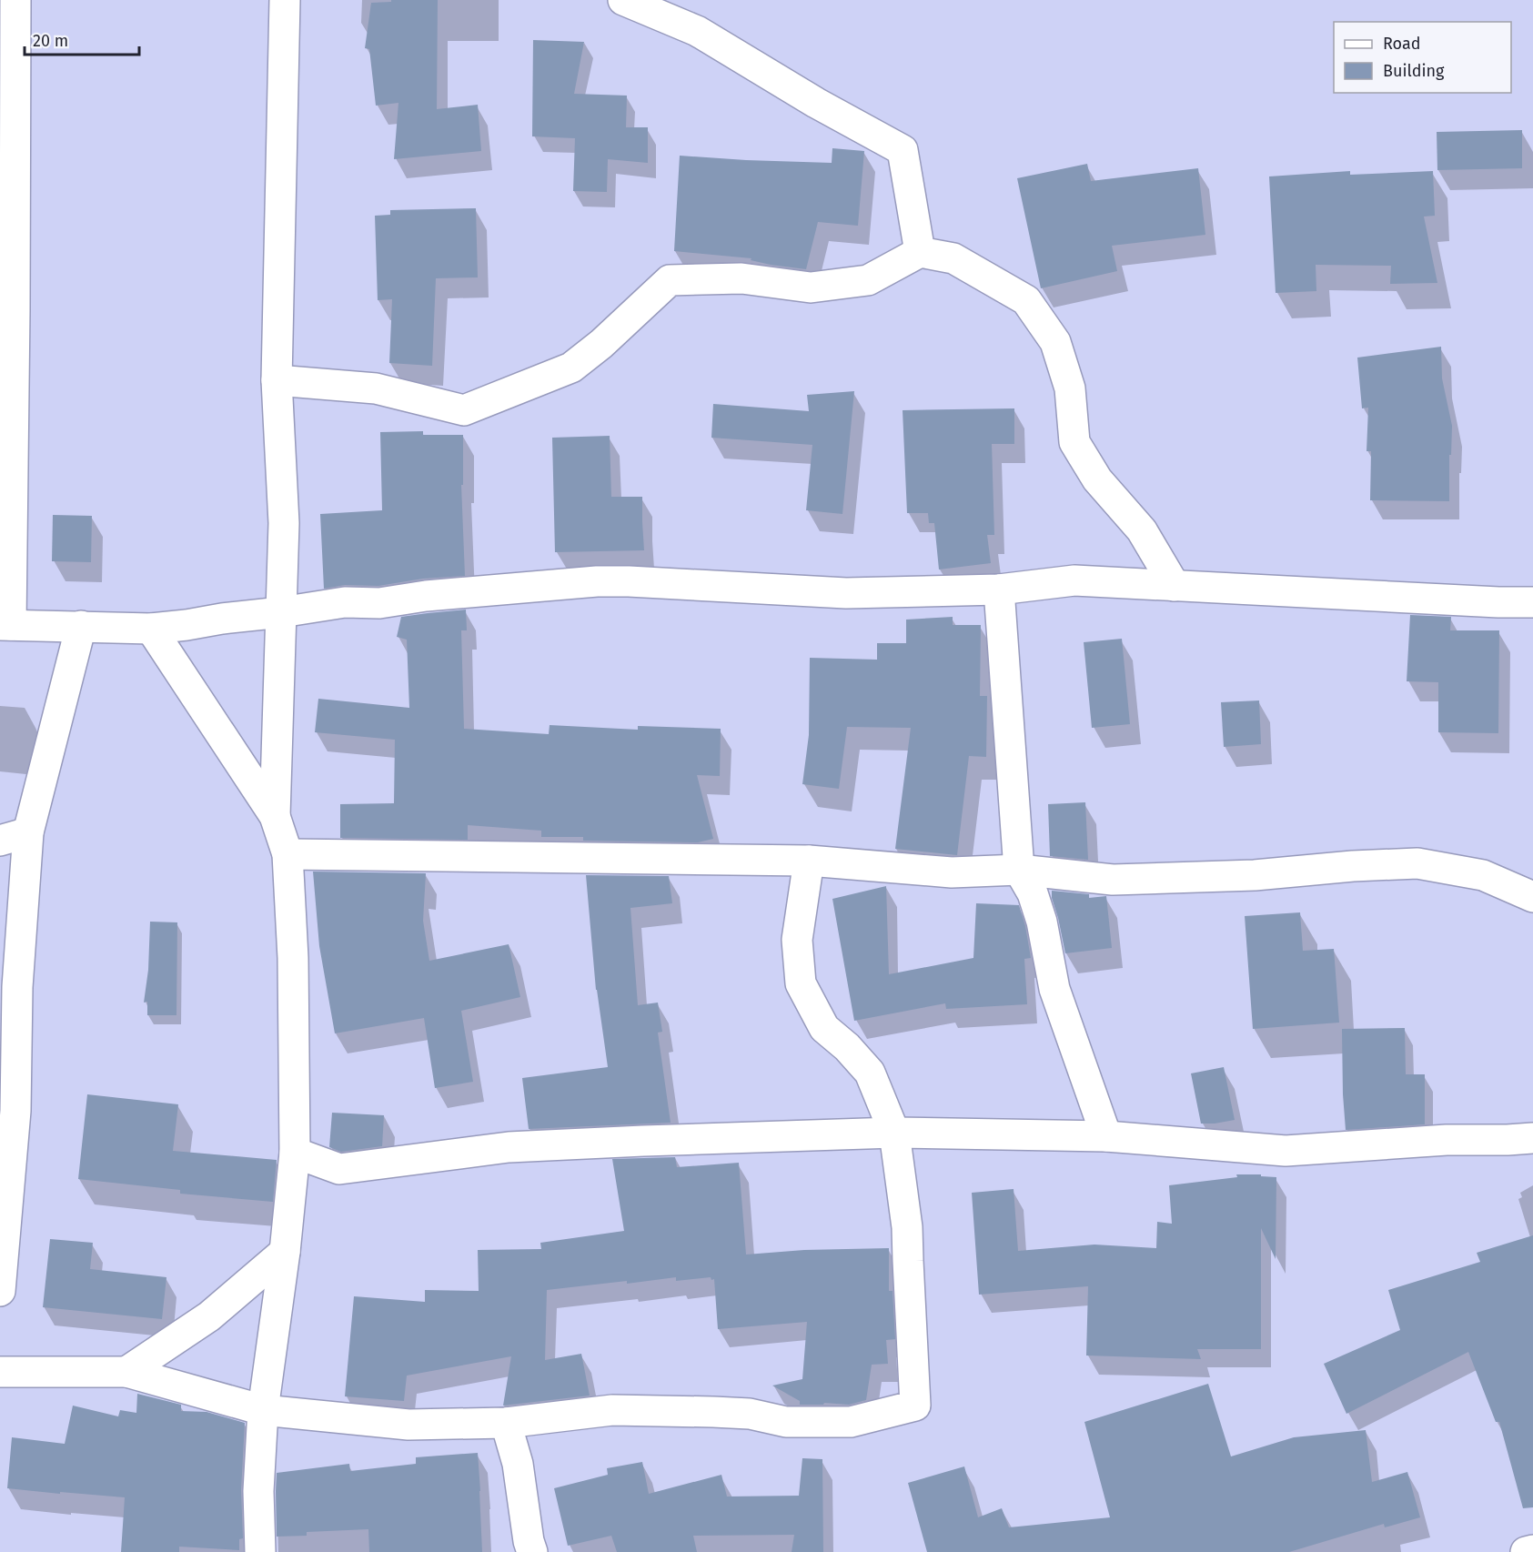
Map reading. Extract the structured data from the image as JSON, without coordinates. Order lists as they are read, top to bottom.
{
  "legend": ["Road", "Building"],
  "scale_bar": "20 m"
}
